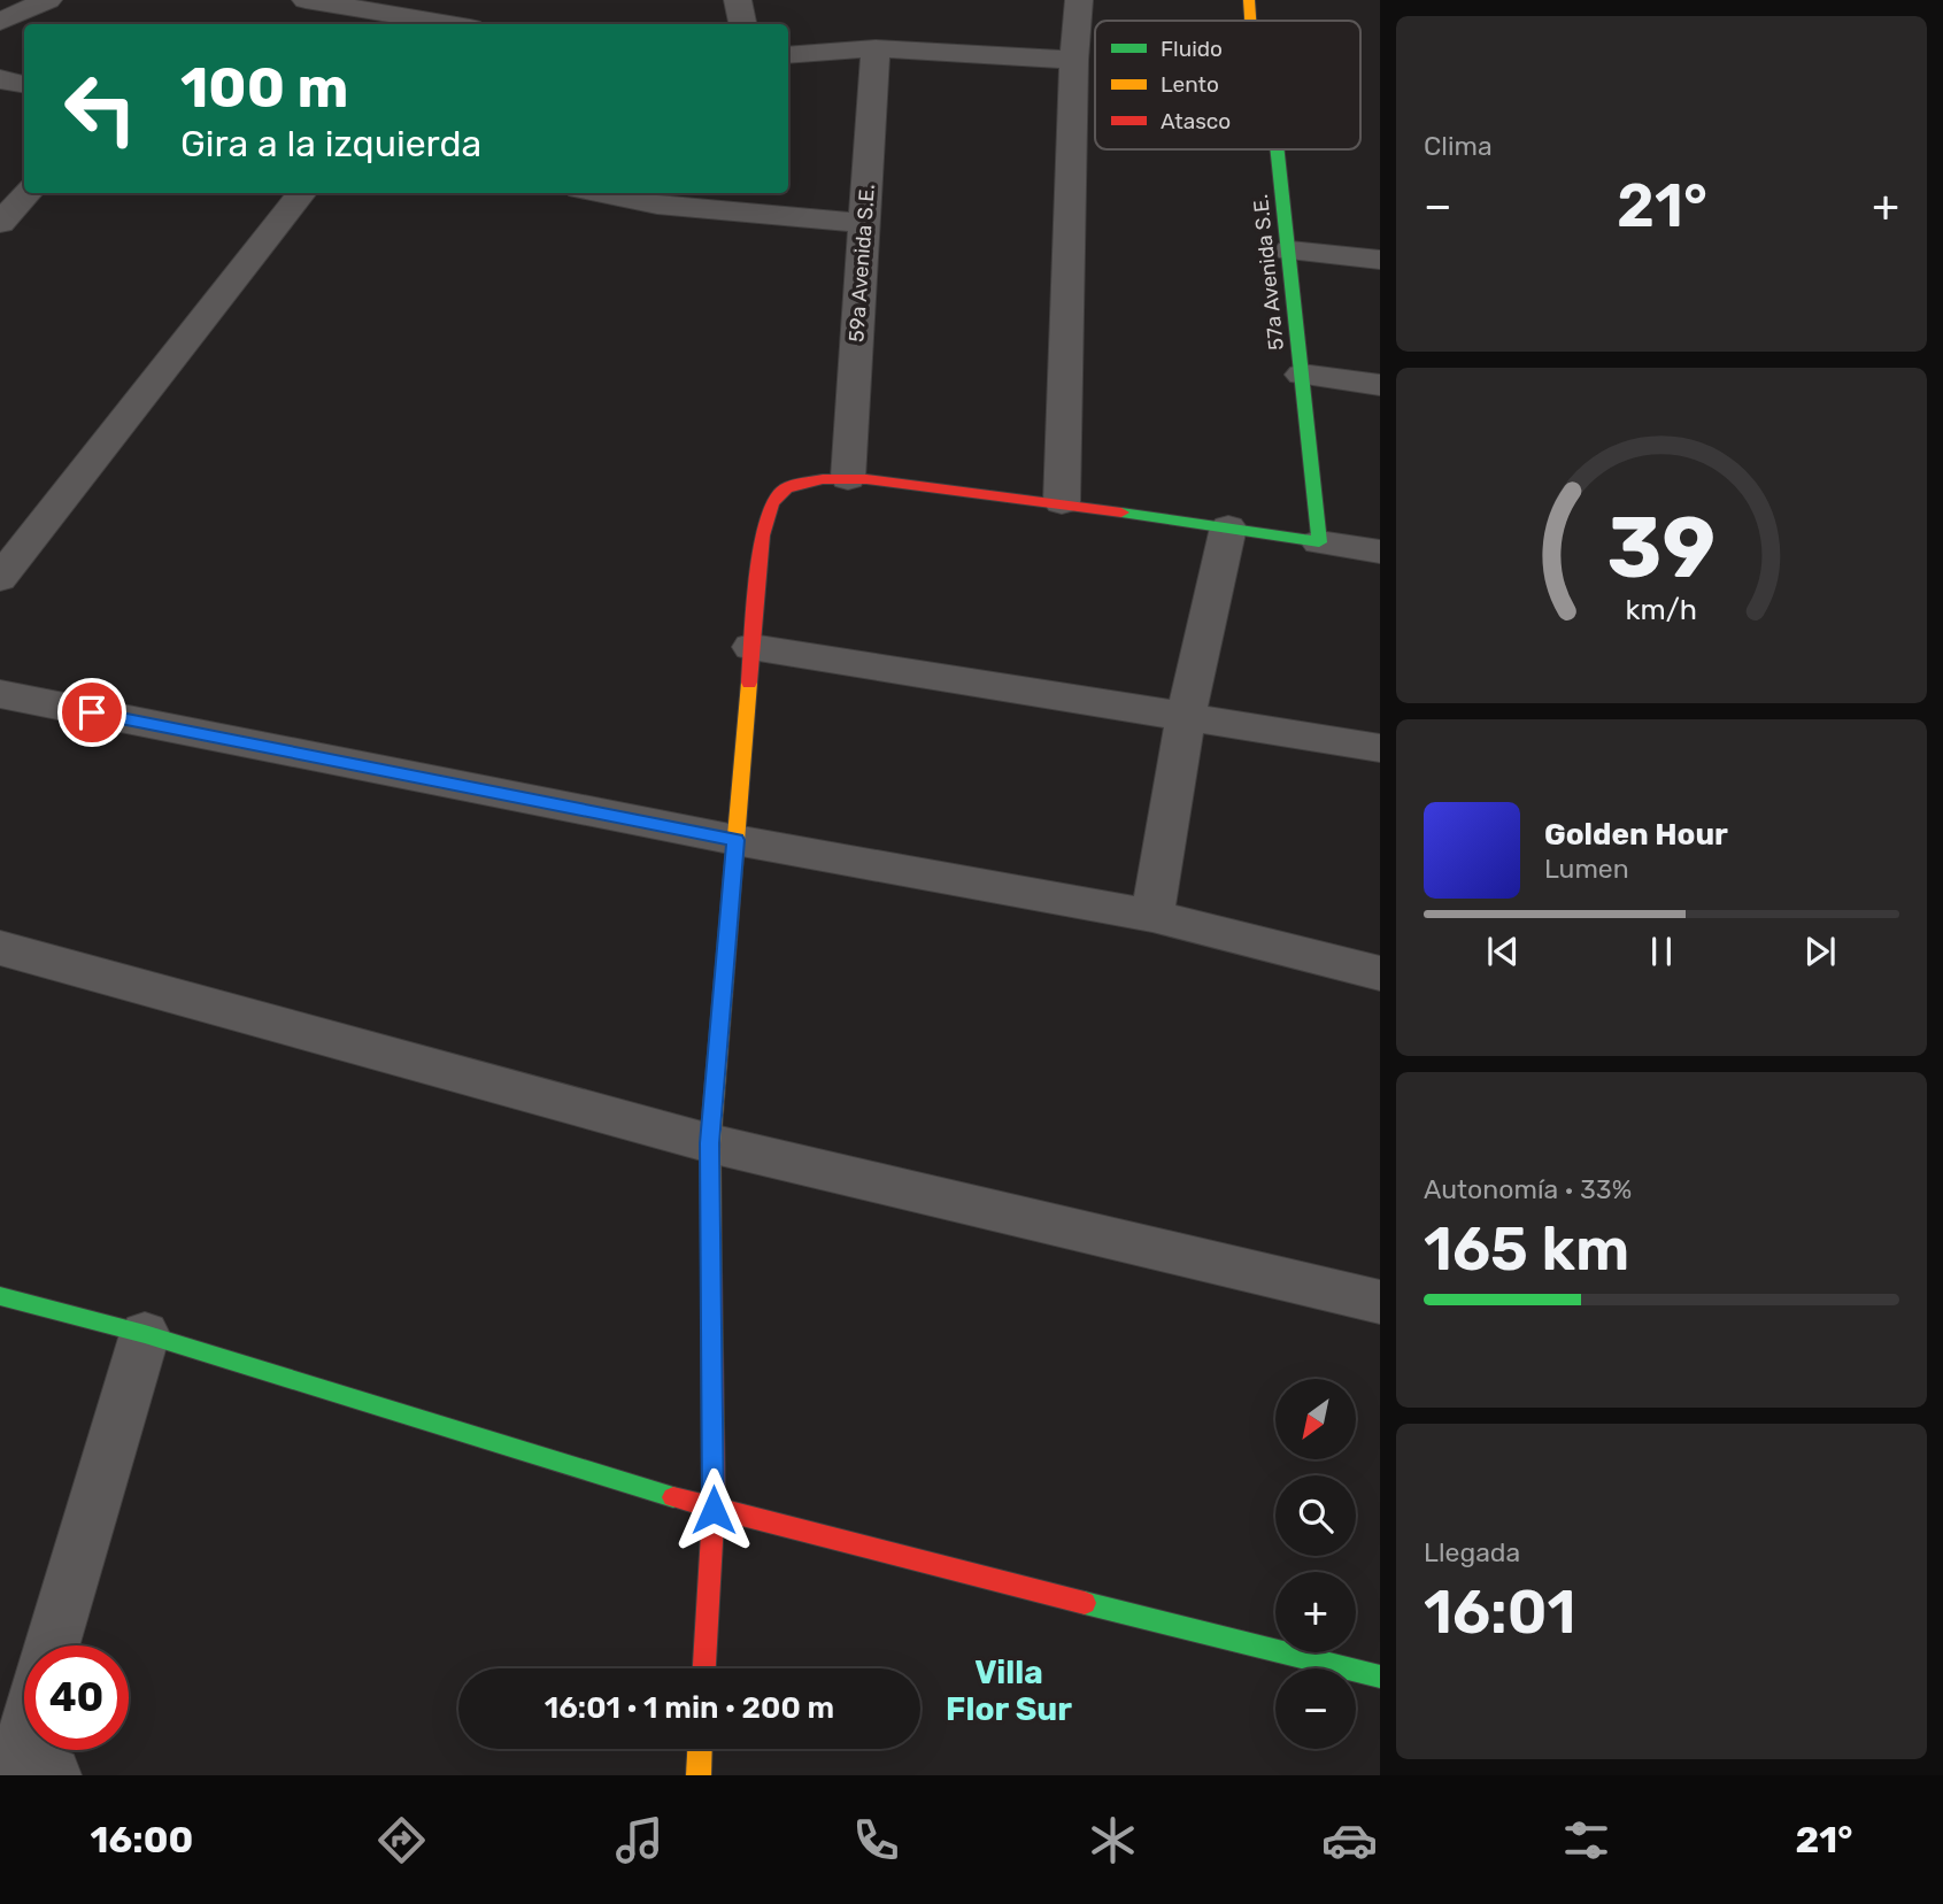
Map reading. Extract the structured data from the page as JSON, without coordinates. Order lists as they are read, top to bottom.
{
  "streets": {
    "street": ["59a Avenida S.E.", "57a Avenida S.E."]
  },
  "districts": ["Villa Flor Sur"],
  "legend": ["Fluido", "Lento", "Atasco"],
  "north": "bottom left",
  "page": {
    "tile": [
      "Clima",
      ["Autonomía · 33%", "165 km"],
      ["Llegada", "16:01"]
    ],
    "turn": ["100 m", "Gira a la izquierda"],
    "heat": ["−", "21°", "+"],
    "song": ["Golden Hour", "Lumen"],
    "map_buttons": ["+", "−"],
    "limit": "40",
    "trip": "16:01 · 1 min · 200 m",
    "tabs": ["16:00", "21°"],
    "gauge": ["39", "km/h"]
  }
}
